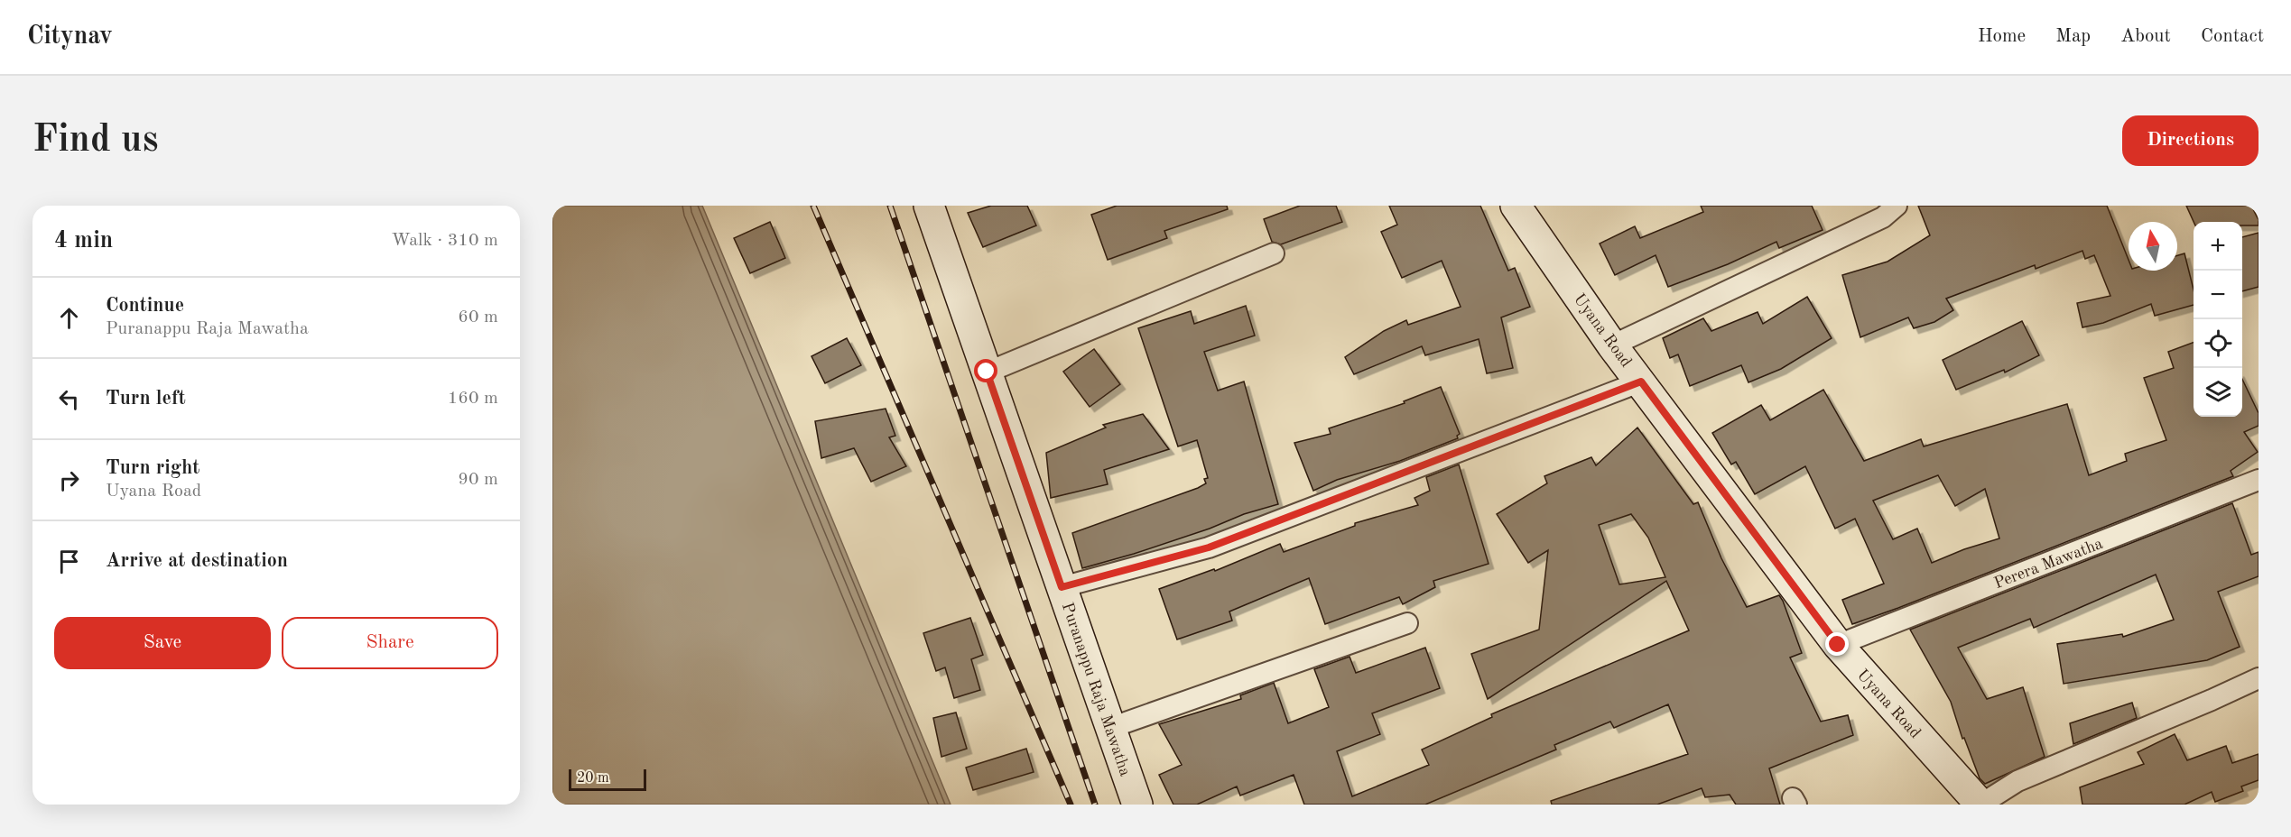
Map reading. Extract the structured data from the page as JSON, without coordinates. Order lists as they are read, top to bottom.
{
  "streets": {
    "street": ["Uyana Road", "Perera Mawatha", "Puranappu Raja Mawatha"]
  },
  "crossings": [
    ["Uyana Road", "Perera Mawatha"]
  ],
  "scale_bar": "20 m",
  "north": "top",
  "page": {
    "header": "Citynav",
    "nav": [
      "Home",
      "Map",
      "About",
      "Contact"
    ],
    "buttons": [
      "Directions",
      ["Save", "Share"]
    ],
    "title": "Find us",
    "heading": ["4 min", "Walk · 310 m"],
    "map_buttons": ["+", "−"],
    "list": [
      ["Continue", "Puranappu Raja Mawatha", "60 m"],
      ["Turn left", "160 m"],
      ["Turn right", "Uyana Road", "90 m"],
      "Arrive at destination"
    ],
    "scale": "20 m"
  }
}
